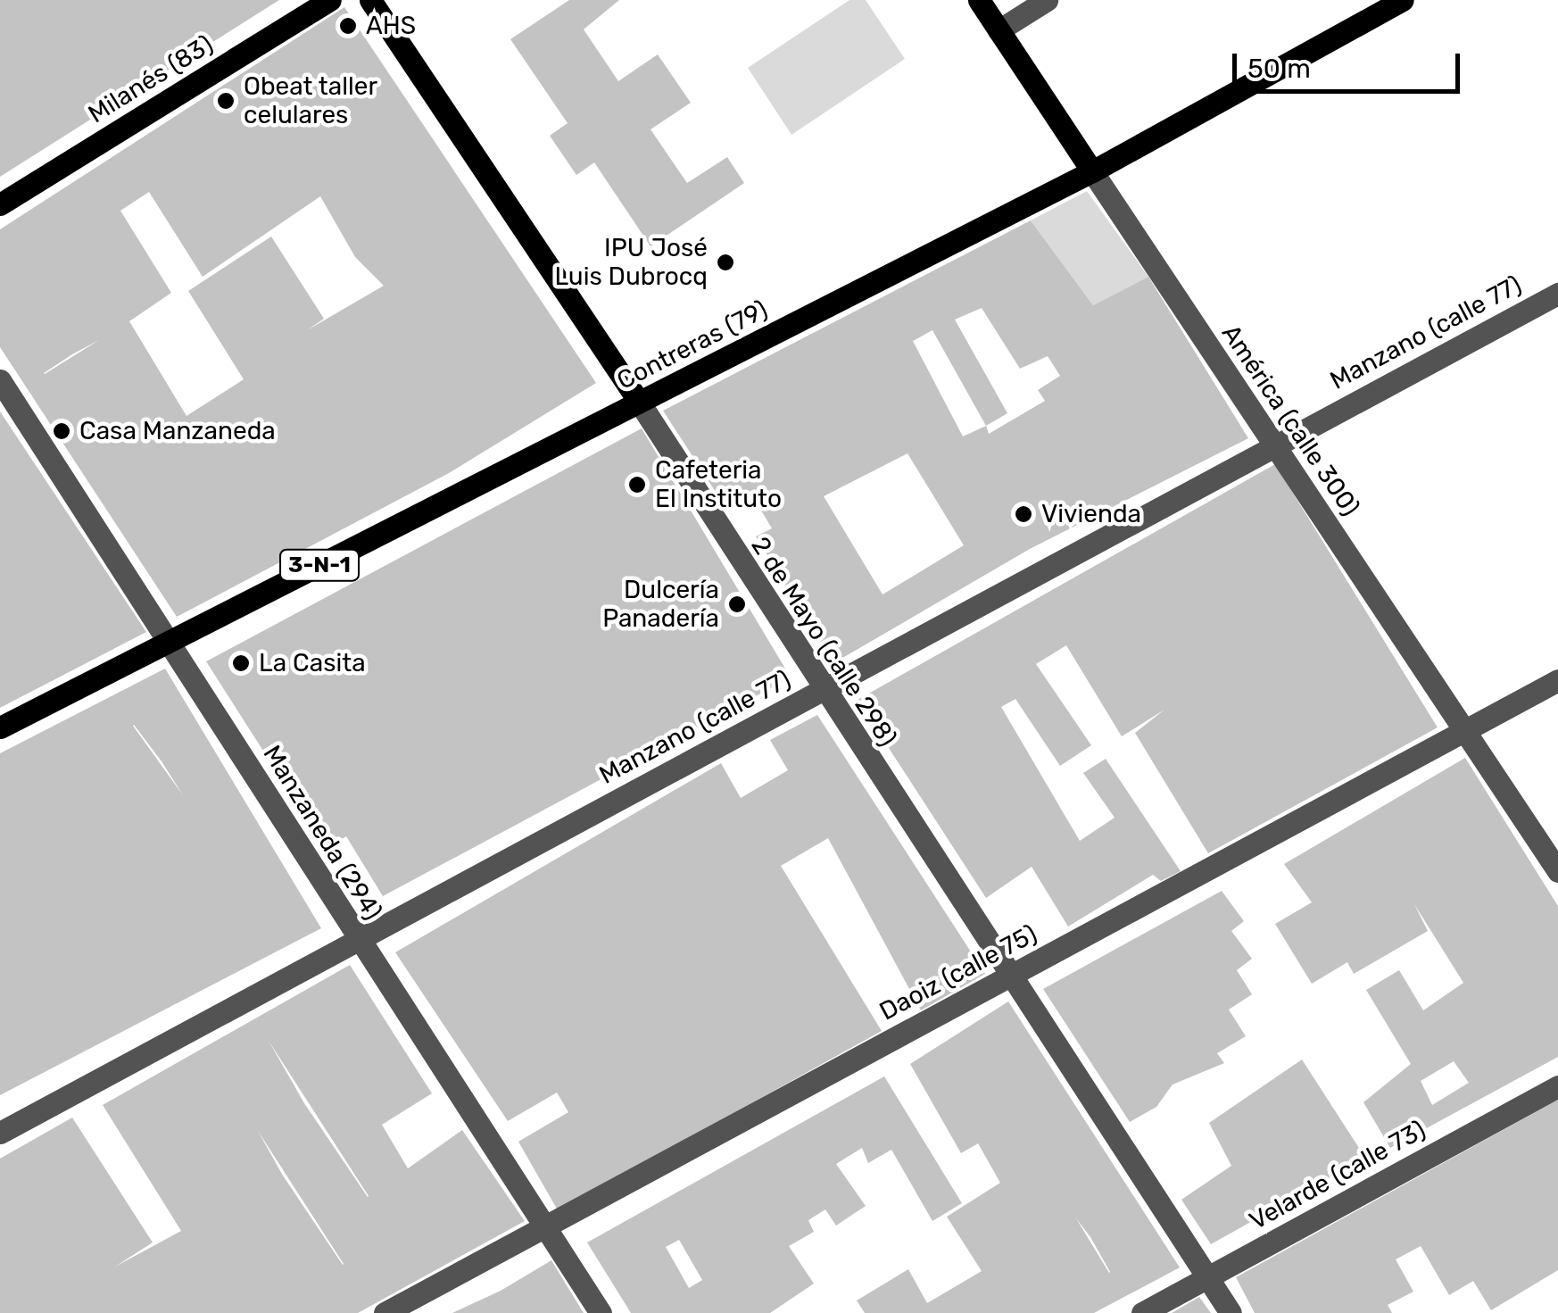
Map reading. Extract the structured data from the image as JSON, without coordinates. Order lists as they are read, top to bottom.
{
  "streets": {
    "main road": [
      "Milanés (83)",
      "Contreras (79)",
      "América (calle 300)",
      "3-N-1",
      "2 de Mayo (calle 298)"
    ],
    "street": [
      "Manzano (calle 77)",
      "Manzaneda (294)",
      "Daoiz (calle 75)",
      "Velarde (calle 73)"
    ]
  },
  "crossings": [
    ["Manzano (calle 77)", "América (calle 300)"],
    ["Manzano (calle 77)", "2 de Mayo (calle 298)"],
    ["Manzano (calle 77)", "Manzaneda (294)"],
    ["Contreras (79)", "América (calle 300)"],
    ["Contreras (79)", "2 de Mayo (calle 298)"],
    ["Contreras (79)", "Manzaneda (294)"],
    ["América (calle 300)", "Daoiz (calle 75)"],
    ["2 de Mayo (calle 298)", "Daoiz (calle 75)"],
    ["2 de Mayo (calle 298)", "Velarde (calle 73)"],
    ["Manzaneda (294)", "Daoiz (calle 75)"]
  ],
  "places": [
    "AHS",
    "Obeat taller celulares",
    "IPU José Luis Dubrocq",
    "Casa Manzaneda",
    "Cafeteria El Instituto",
    "Vivienda",
    "Dulcería Panadería",
    "La Casita"
  ],
  "scale_bar": "50 m"
}
